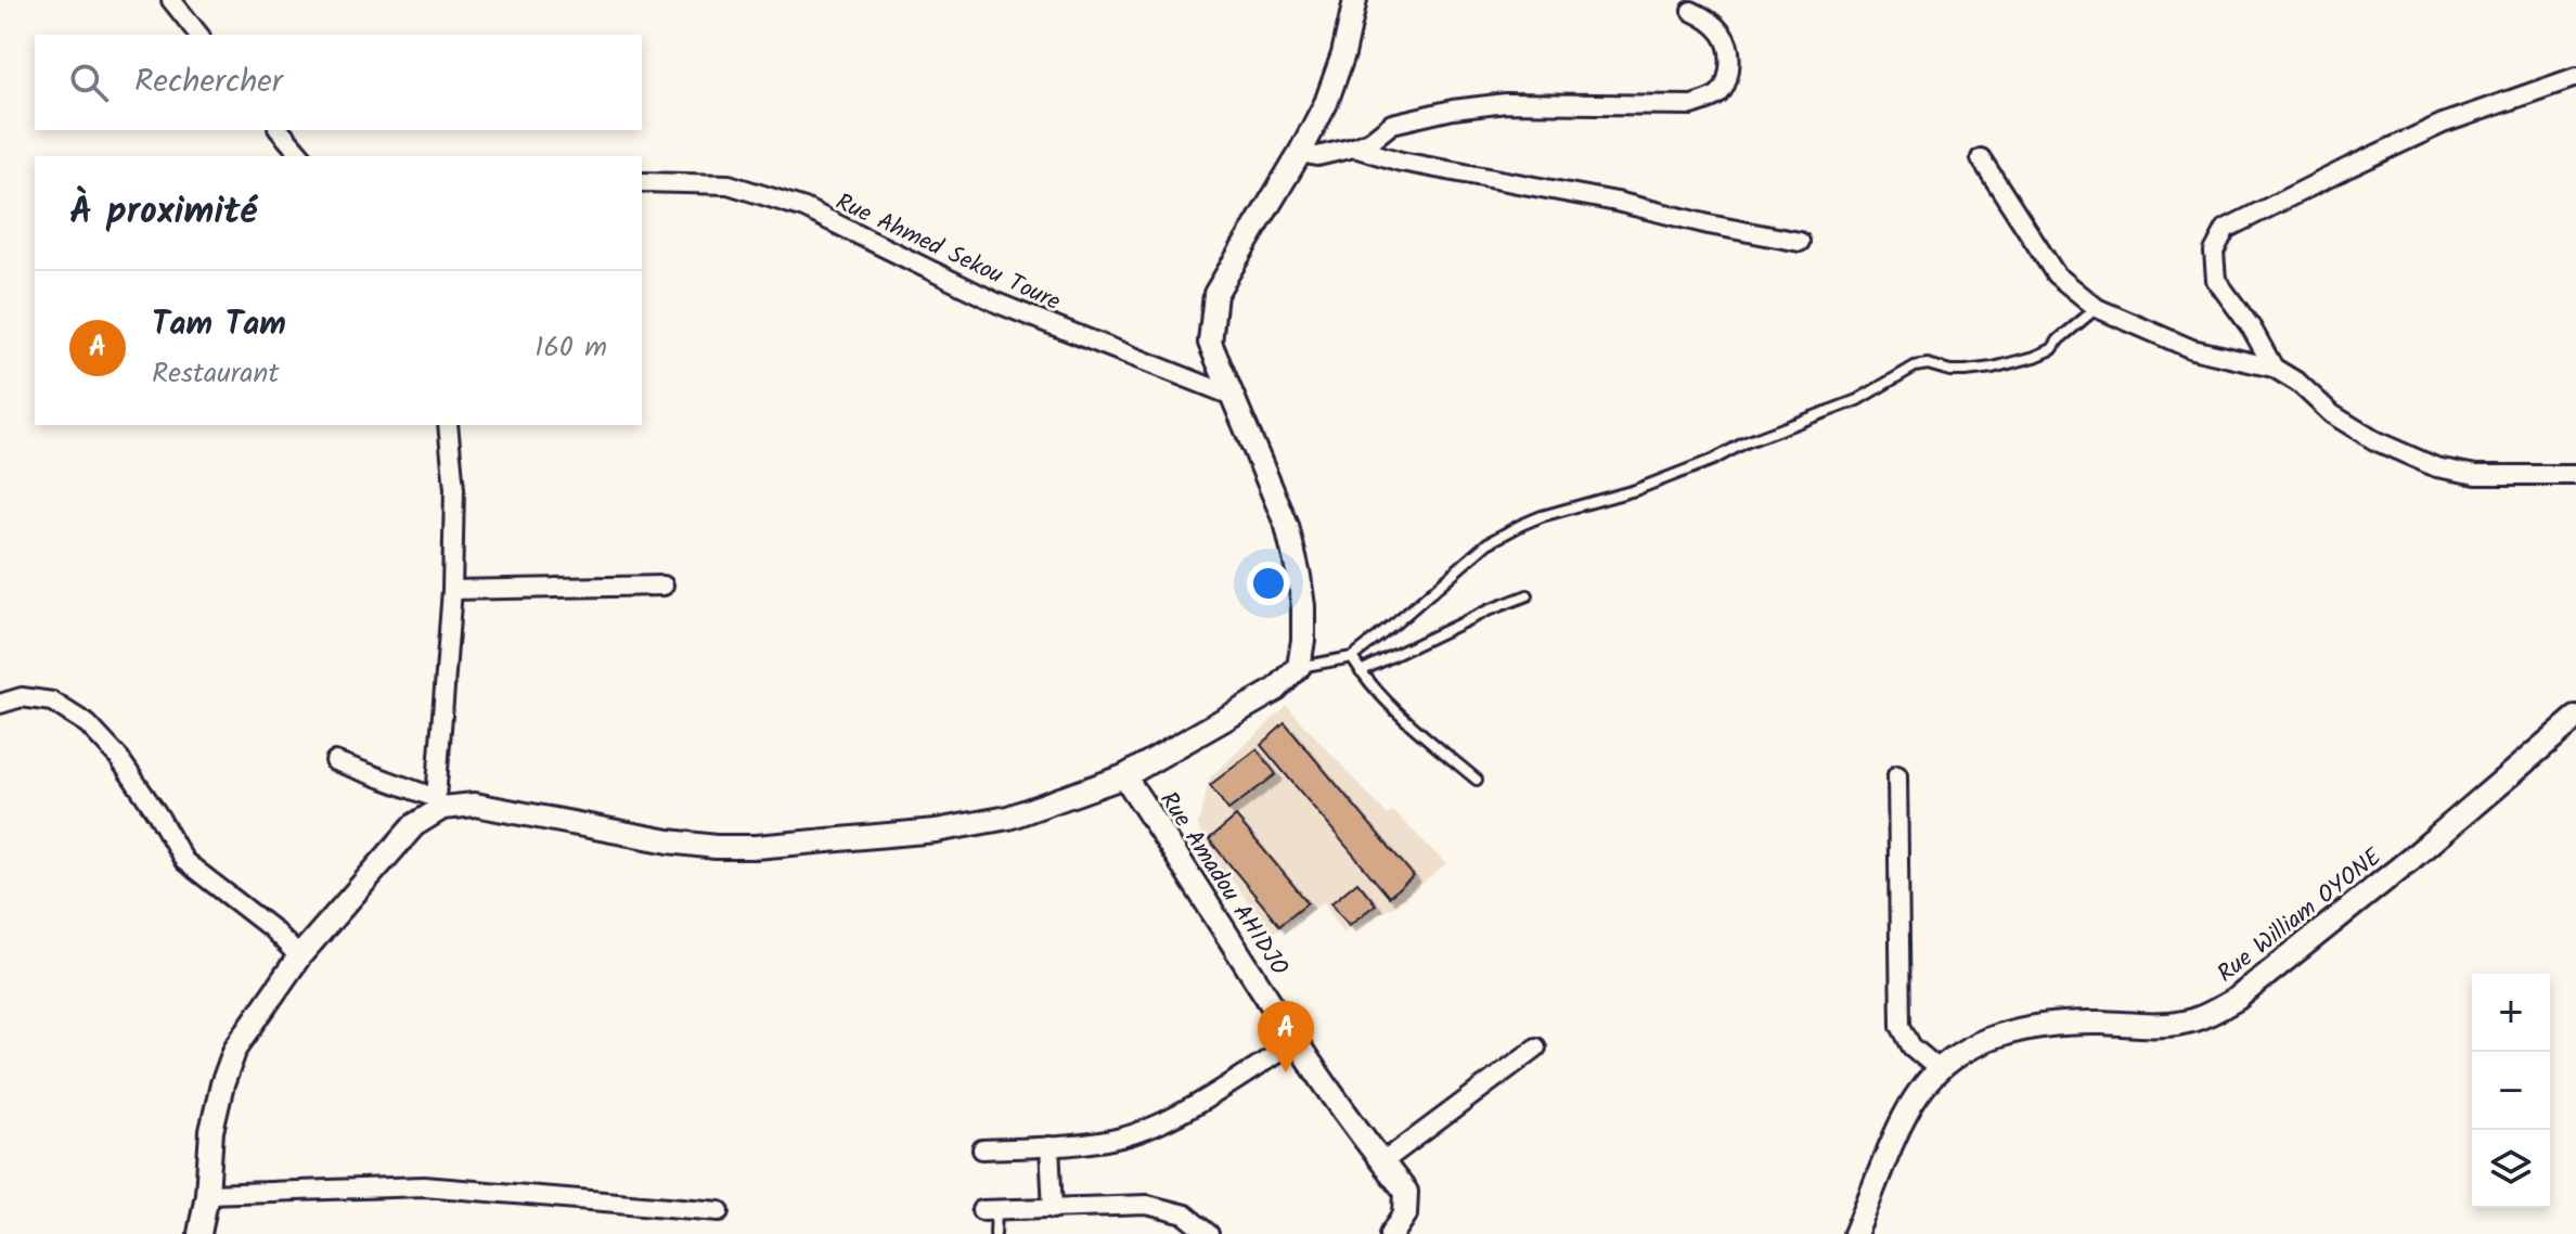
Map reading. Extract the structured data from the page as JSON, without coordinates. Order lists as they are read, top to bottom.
{
  "streets": {
    "street": ["Rue Ahmed Sekou Toure", "Rue Amadou AHIDJO", "Rue William OYONE"]
  },
  "page": {
    "search": "Rechercher",
    "heading": "À proximité",
    "list": [
      {
        "mark": "A",
        "name": "Tam Tam",
        "note": "Restaurant",
        "value": "160 m"
      }
    ],
    "map_buttons": ["+", "−"],
    "pins": "A"
  }
}
